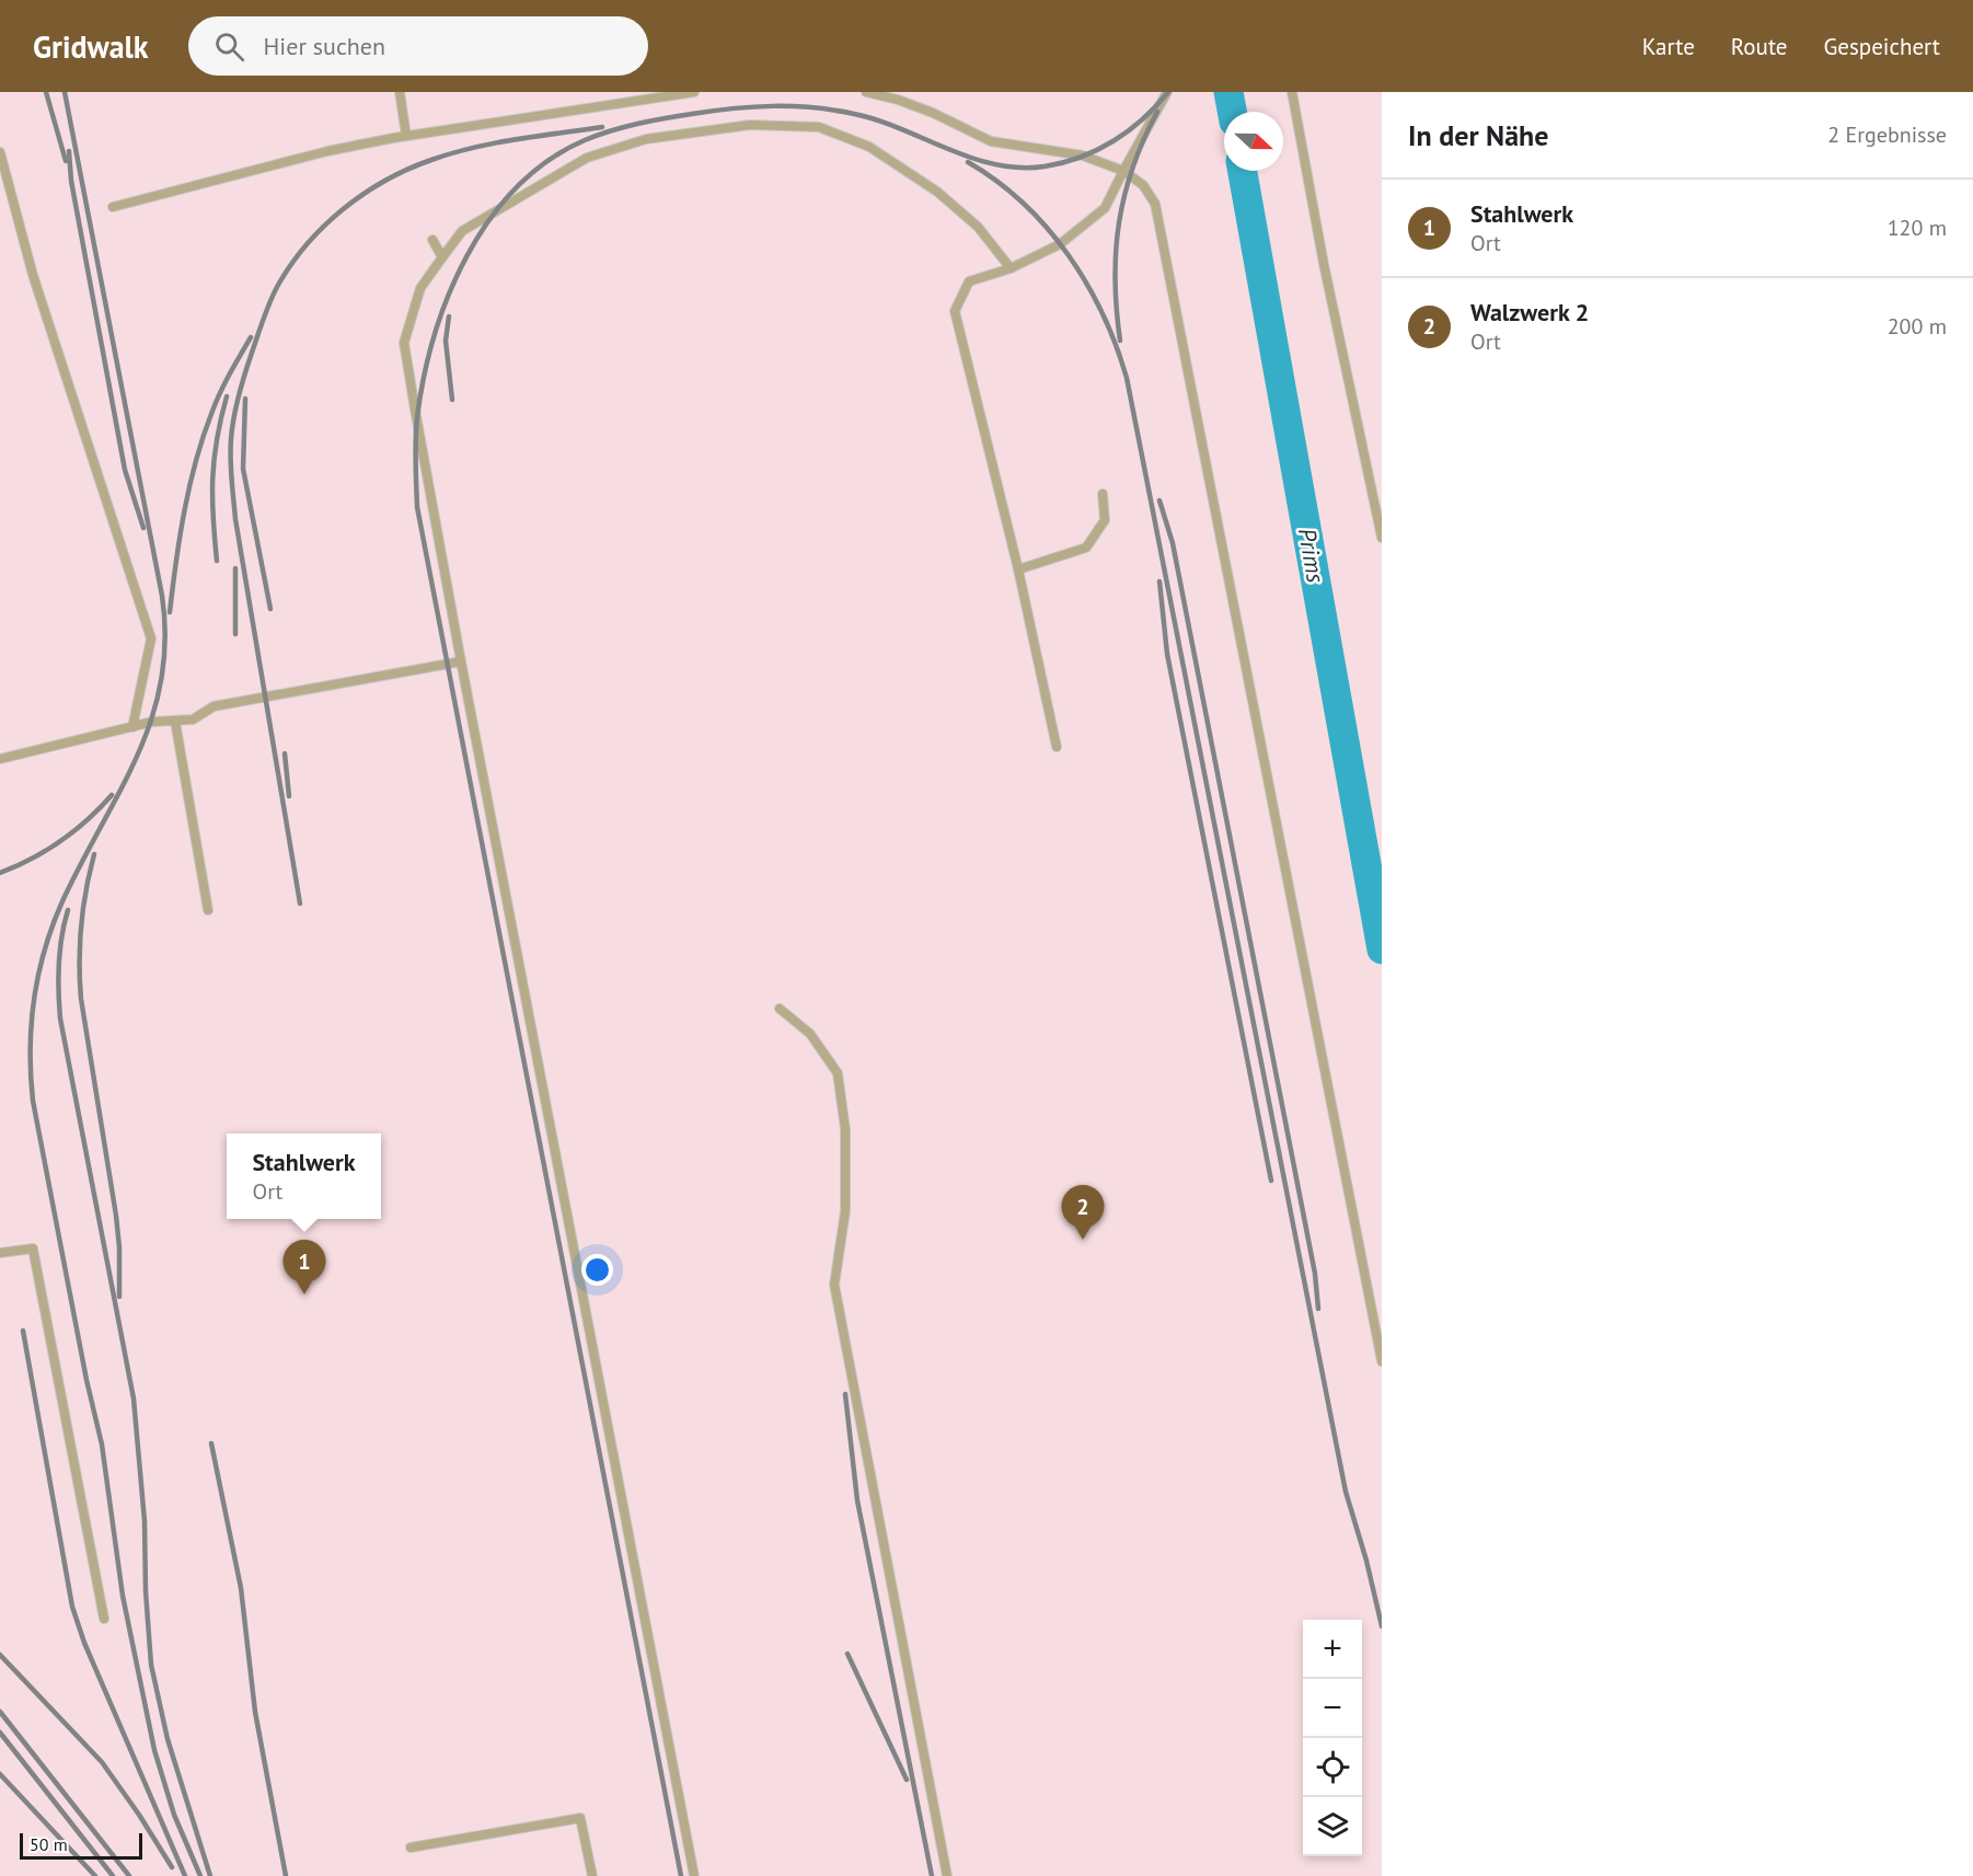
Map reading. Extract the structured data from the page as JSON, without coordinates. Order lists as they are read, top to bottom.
{
  "water": ["Prims"],
  "scale_bar": "50 m",
  "north": "right",
  "page": {
    "header": "Gridwalk",
    "search": "Hier suchen",
    "nav": ["Karte", "Route", "Gespeichert"],
    "heading": ["In der Nähe", "2 Ergebnisse"],
    "list": [
      {
        "mark": "1",
        "name": "Stahlwerk",
        "note": "Ort",
        "value": "120 m"
      },
      {
        "mark": "2",
        "name": "Walzwerk 2",
        "note": "Ort",
        "value": "200 m"
      }
    ],
    "popup": ["Stahlwerk", "Ort"],
    "pins": ["2", "1"],
    "map_buttons": ["+", "−"],
    "scale": "50 m"
  }
}
